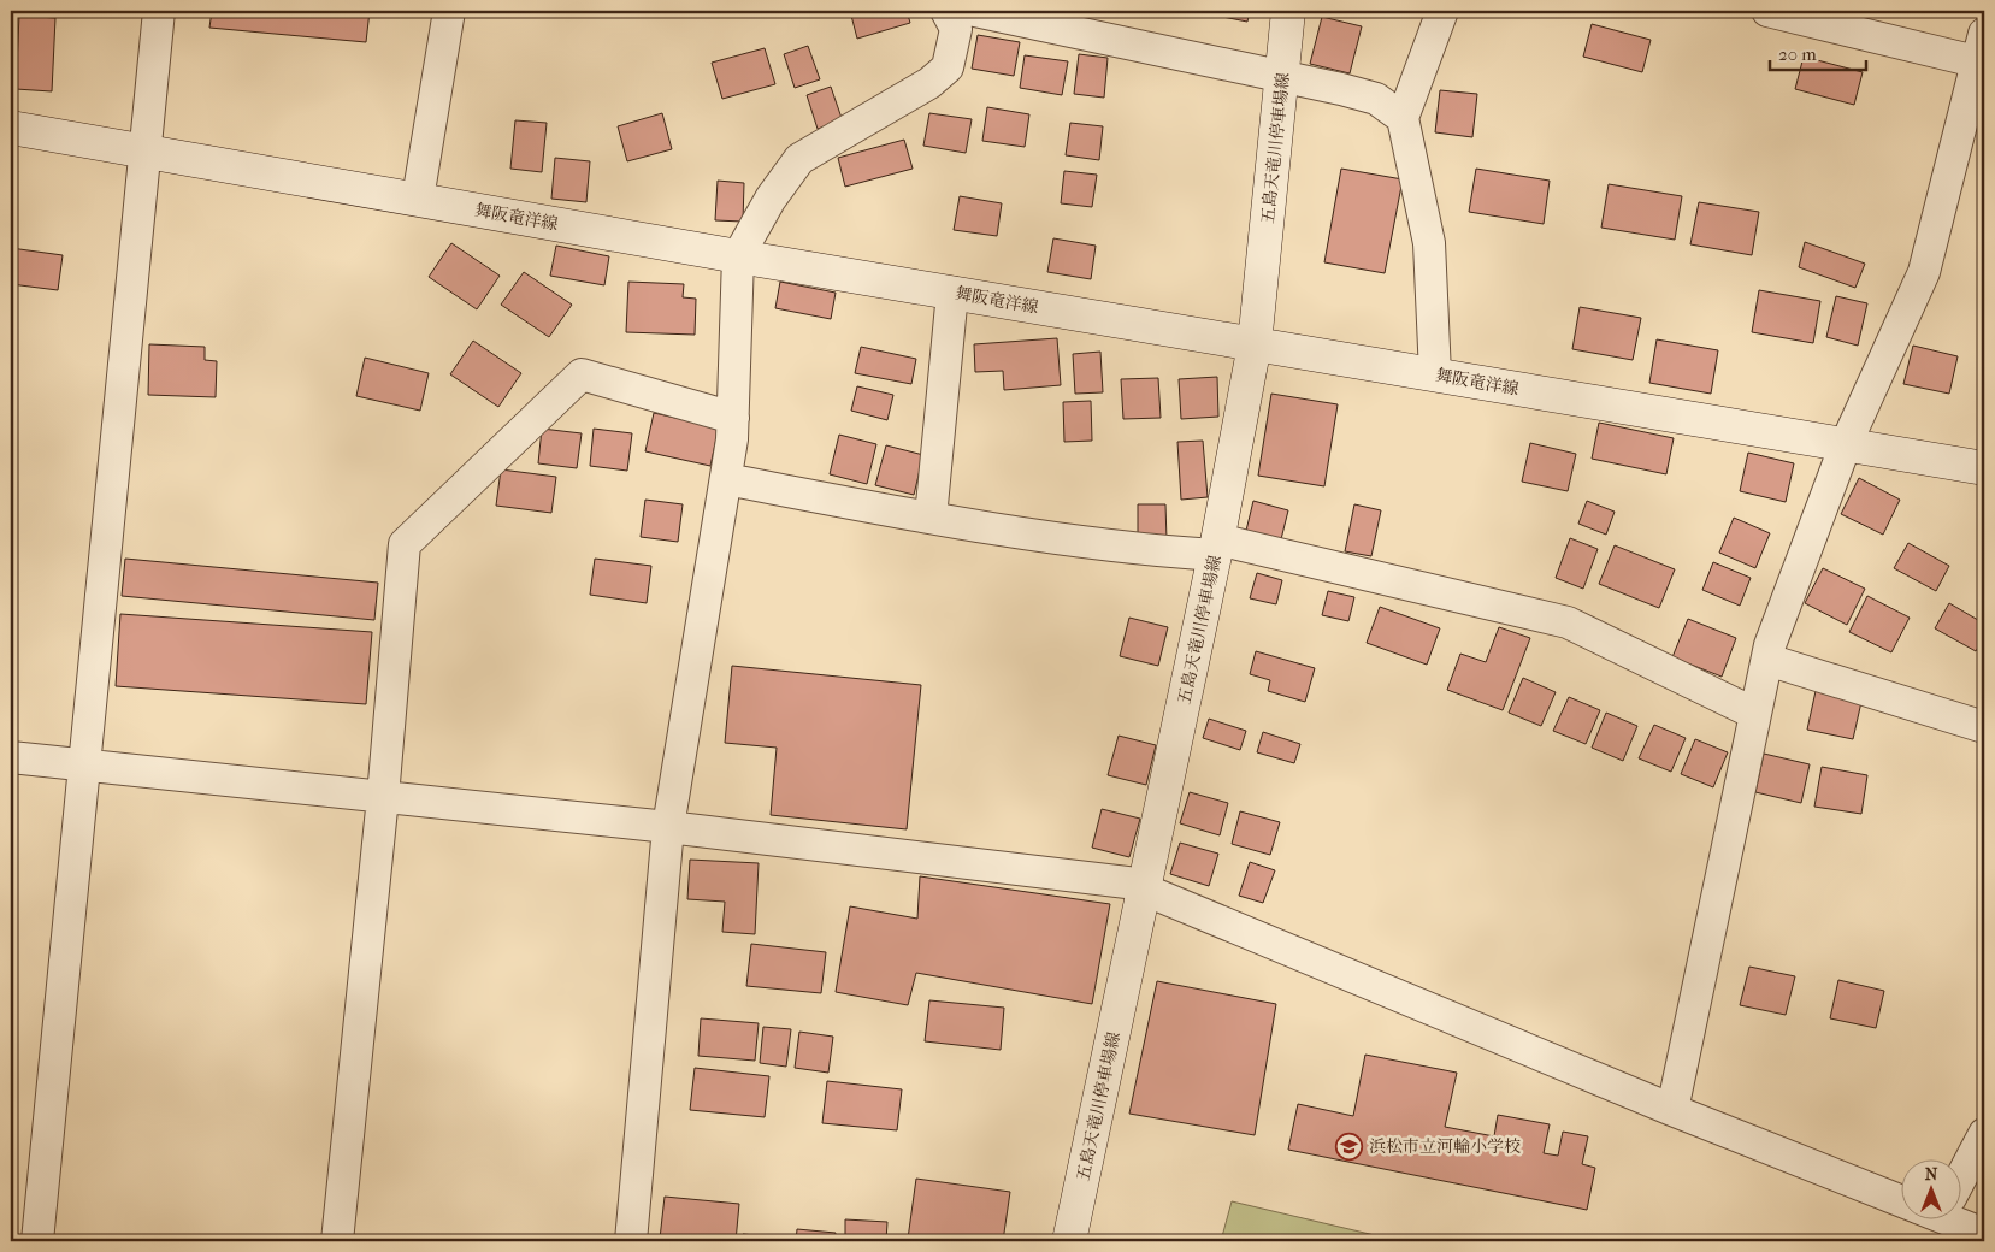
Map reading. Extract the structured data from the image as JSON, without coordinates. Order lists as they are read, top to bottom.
{
  "streets": {
    "main road": ["五島天竜川停車場線", "舞阪竜洋線"]
  },
  "crossings": [
    ["五島天竜川停車場線", "舞阪竜洋線"]
  ],
  "places": {
    "school or university": ["浜松市立河輪小学校"]
  },
  "scale_bar": "20 m",
  "north": "top"
}
